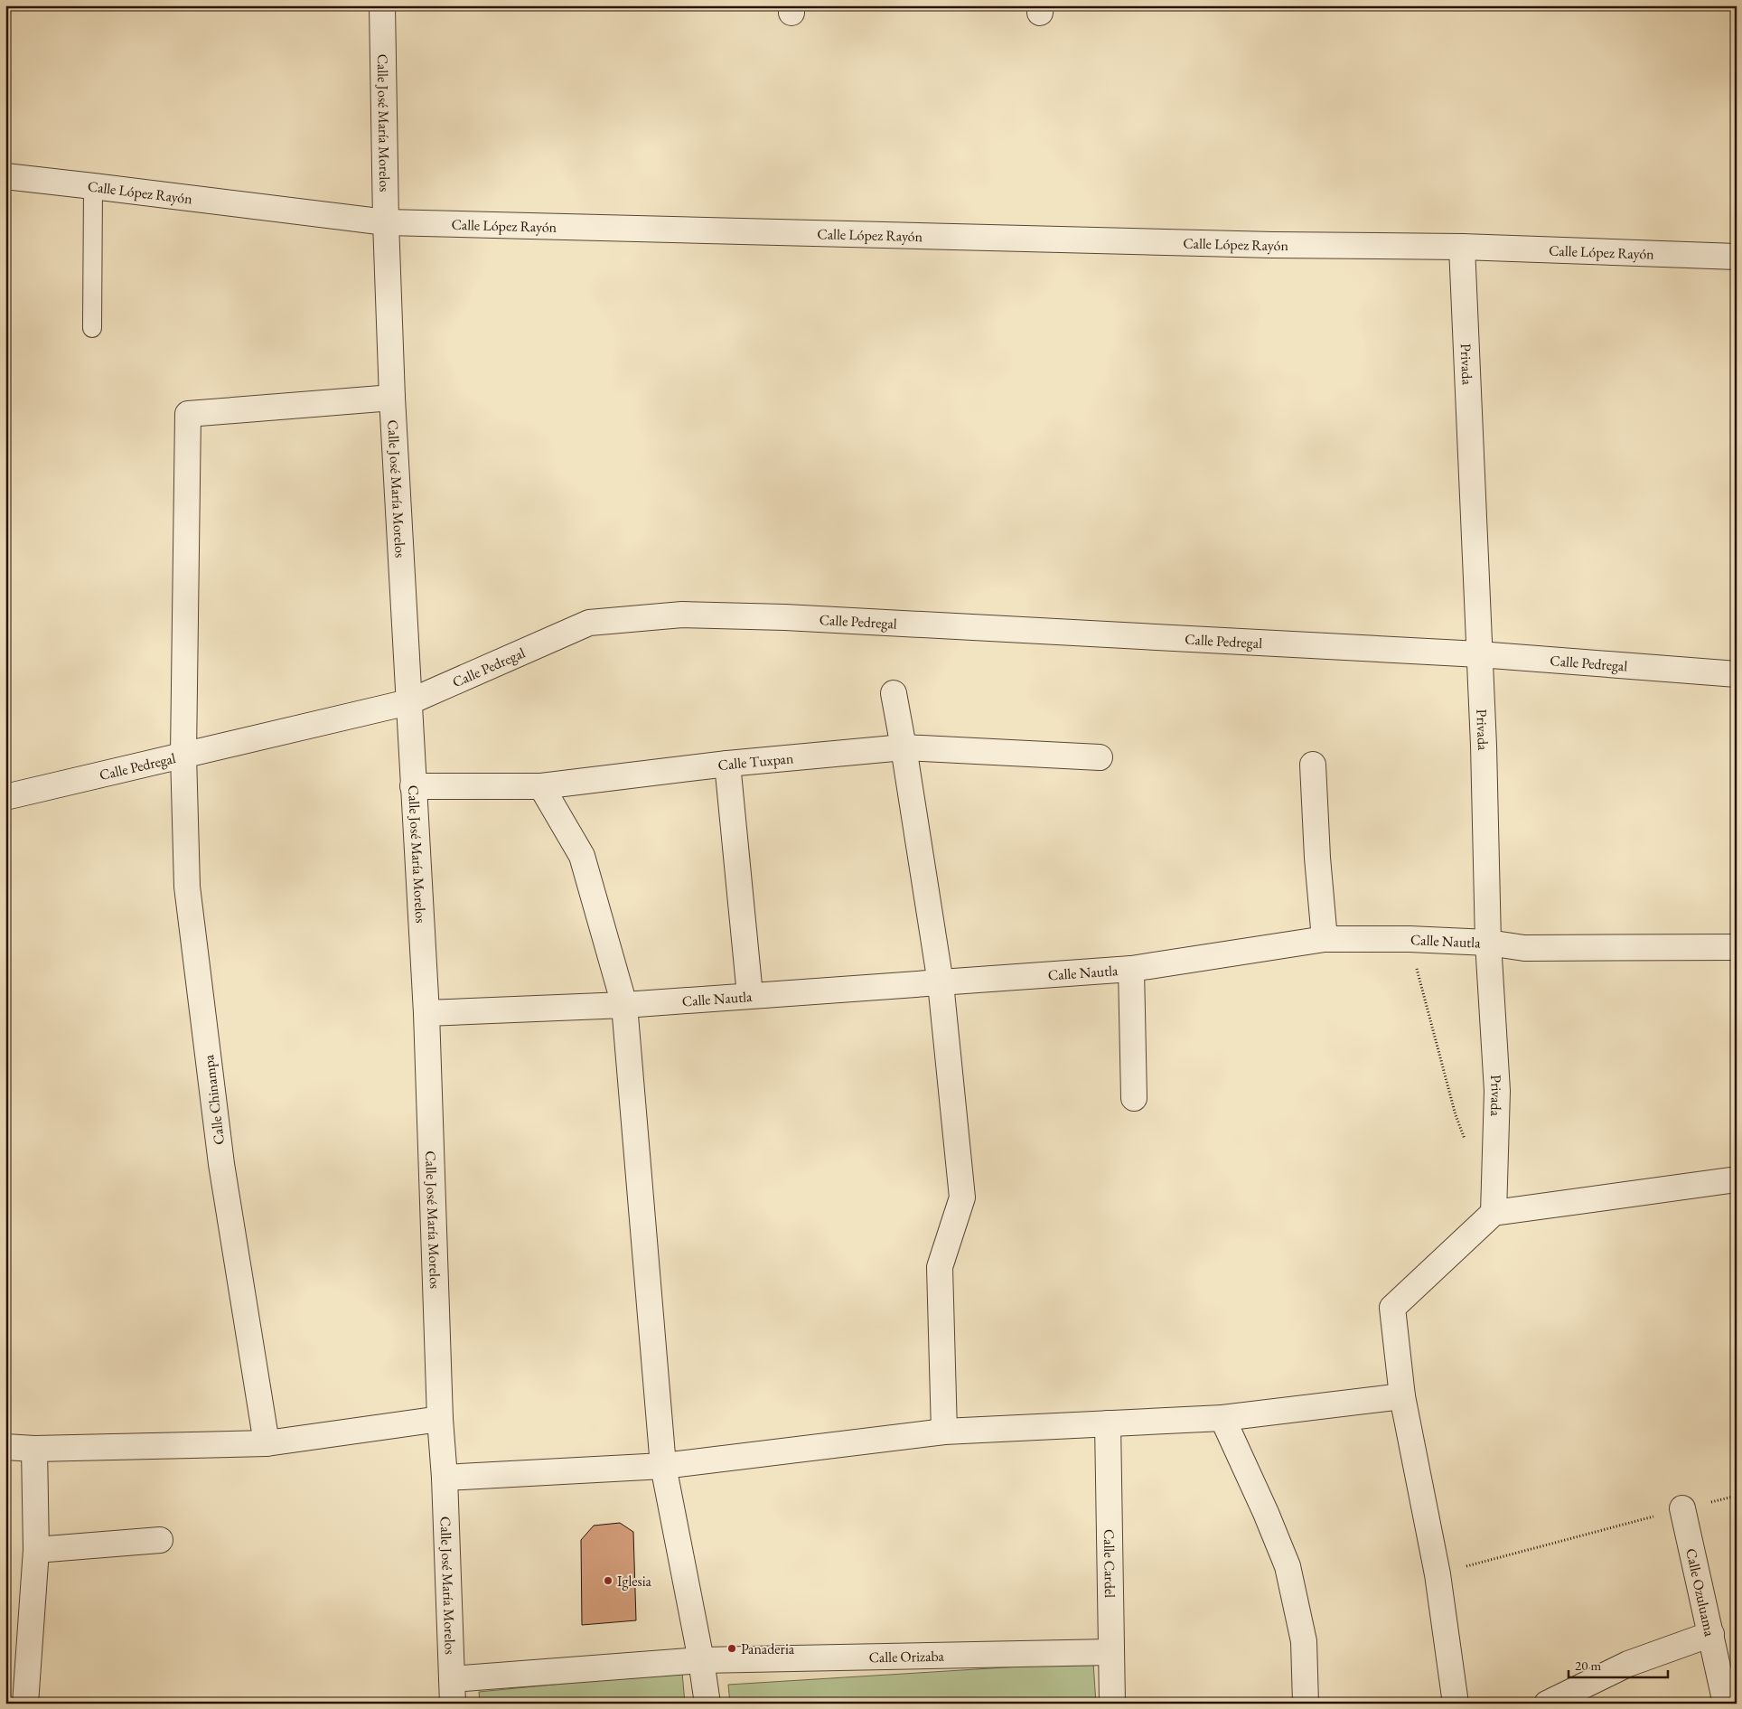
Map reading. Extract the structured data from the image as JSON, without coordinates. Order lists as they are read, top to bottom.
{
  "streets": {
    "street": [
      "Calle José María Morelos",
      "Calle López Rayón",
      "Privada",
      "Calle Pedregal",
      "Calle Tuxpan",
      "Calle Nautla",
      "Calle Chinampa",
      "Calle Cardel",
      "Calle Ozuluama",
      "Calle Orizaba"
    ]
  },
  "crossings": [
    ["Calle José María Morelos", "Calle López Rayón"],
    ["Calle José María Morelos", "Calle Pedregal"],
    ["Calle José María Morelos", "Calle Tuxpan"],
    ["Calle José María Morelos", "Calle Nautla"],
    ["Calle José María Morelos", "Calle Chinampa"],
    ["Calle José María Morelos", "Calle Orizaba"],
    ["Calle López Rayón", "Privada"],
    ["Privada", "Calle Pedregal"],
    ["Privada", "Calle Nautla"],
    ["Calle Pedregal", "Calle Chinampa"],
    ["Calle Cardel", "Calle Orizaba"]
  ],
  "places": ["Iglesia", "Panaderia"],
  "scale_bar": "20 m"
}
